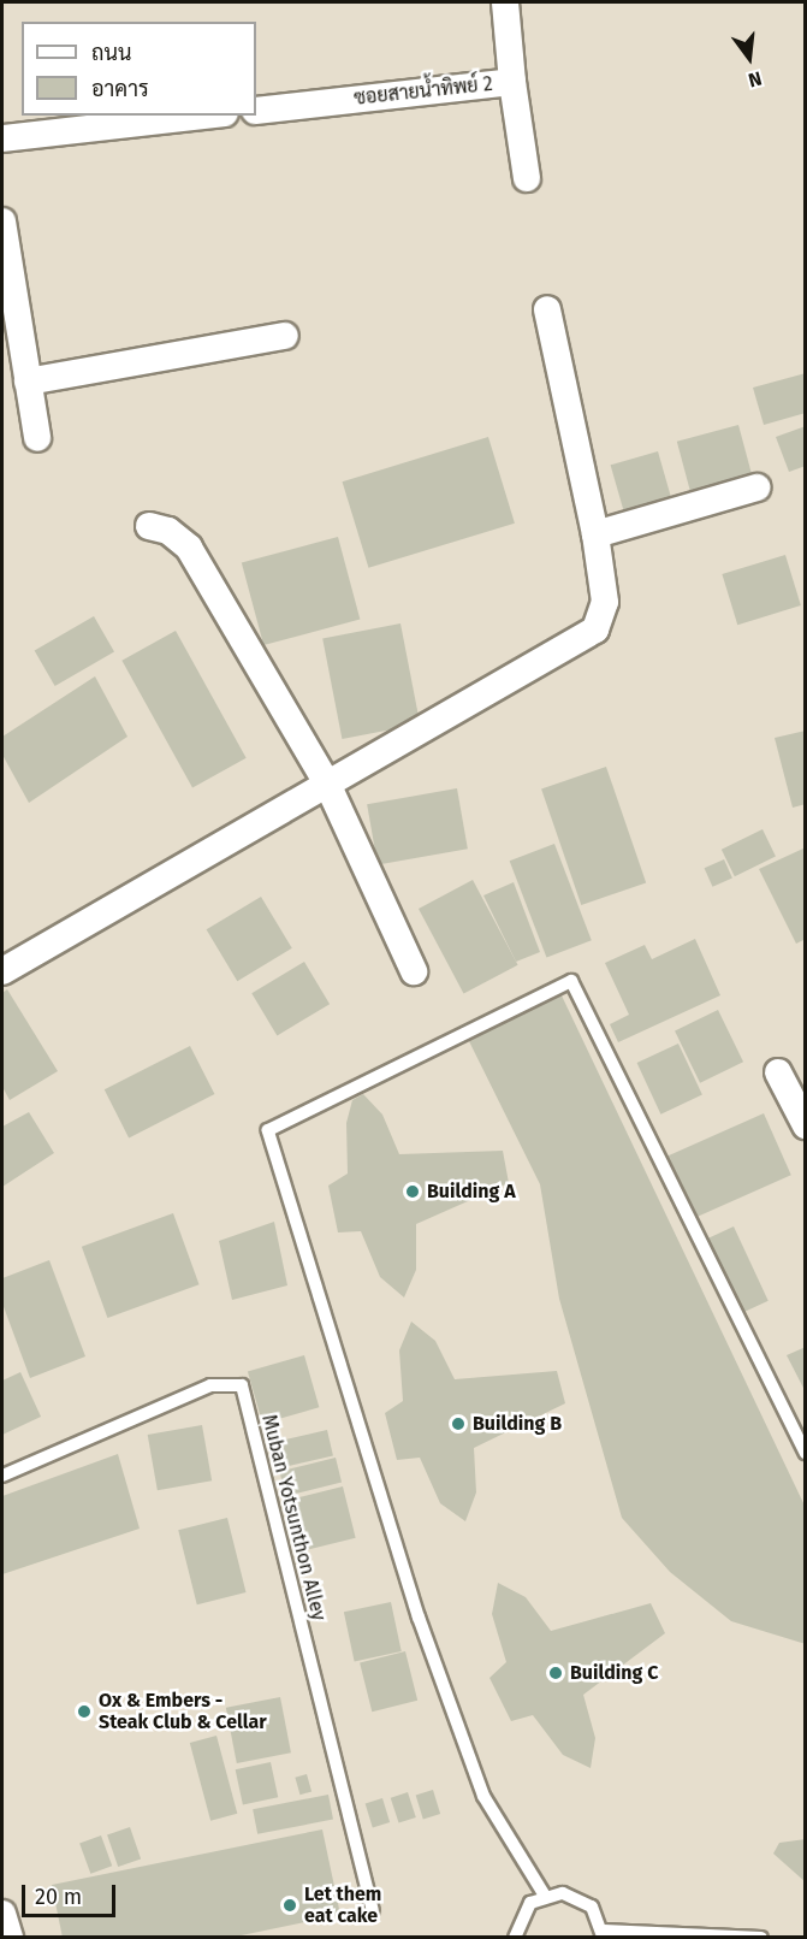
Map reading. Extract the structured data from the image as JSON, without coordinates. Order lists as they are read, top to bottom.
{
  "streets": {
    "street": ["ซอยสายน้ำทิพย์ 2"],
    "lane": ["Muban Yotsunthon Alley"]
  },
  "places": [
    "Building A",
    "Building B",
    "Building C",
    "Ox & Embers - Steak Club & Cellar",
    "Let them eat cake"
  ],
  "legend": ["ถนน", "อาคาร"],
  "scale_bar": "20 m",
  "north": "bottom"
}
